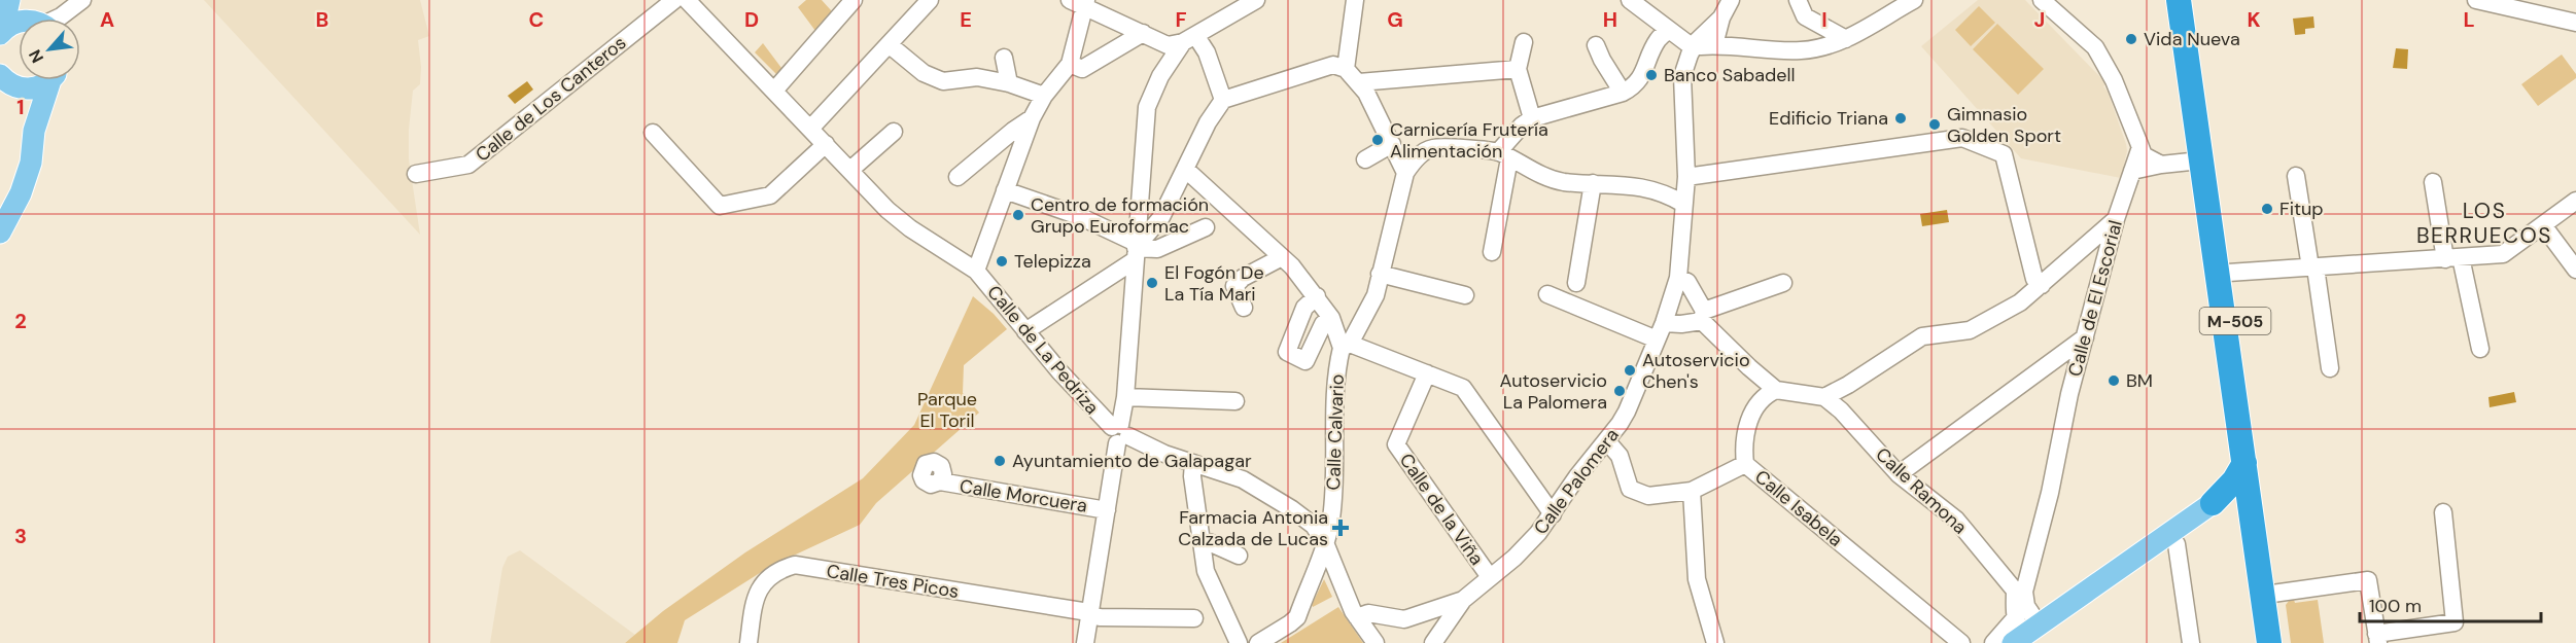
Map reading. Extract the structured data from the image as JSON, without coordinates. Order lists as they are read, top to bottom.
{
  "streets": {
    "highway": ["M-505"],
    "street": [
      "Calle de Los Canteros",
      "Calle de El Escorial",
      "Calle de La Pedriza",
      "Calle Calvario",
      "Calle Palomera",
      "Calle Ramona",
      "Calle Morcuera",
      "Calle Isabela",
      "Calle de la Viña",
      "Calle Tres Picos"
    ]
  },
  "crossings": [
    ["Calle de El Escorial", "Calle Ramona"],
    ["Calle de La Pedriza", "Calle Calvario"],
    ["Calle de La Pedriza", "Calle Palomera"],
    ["Calle Palomera", "Calle Isabela"],
    ["Calle Palomera", "Calle de la Viña"]
  ],
  "districts": ["LOS BERRUECOS"],
  "parks": ["Parque El Toril"],
  "places": {
    "other": [
      "Vida Nueva",
      "Banco Sabadell",
      "Edificio Triana",
      "Gimnasio Golden Sport",
      "Carnicería Frutería Alimentación",
      "Fitup",
      "Centro de formación Grupo Euroformac",
      "Telepizza",
      "El Fogón De La Tía Mari",
      "Autoservicio Chen's",
      "BM",
      "Autoservicio La Palomera",
      "Ayuntamiento de Galapagar"
    ],
    "health": ["Farmacia Antonia Calzada de Lucas"]
  },
  "scale_bar": "100 m",
  "north": "bottom left",
  "grid": {
    "columns": [
      "A",
      "B",
      "C",
      "D",
      "E",
      "F",
      "G",
      "H",
      "I",
      "J",
      "K",
      "L"
    ],
    "rows": ["1", "2", "3"]
  }
}
